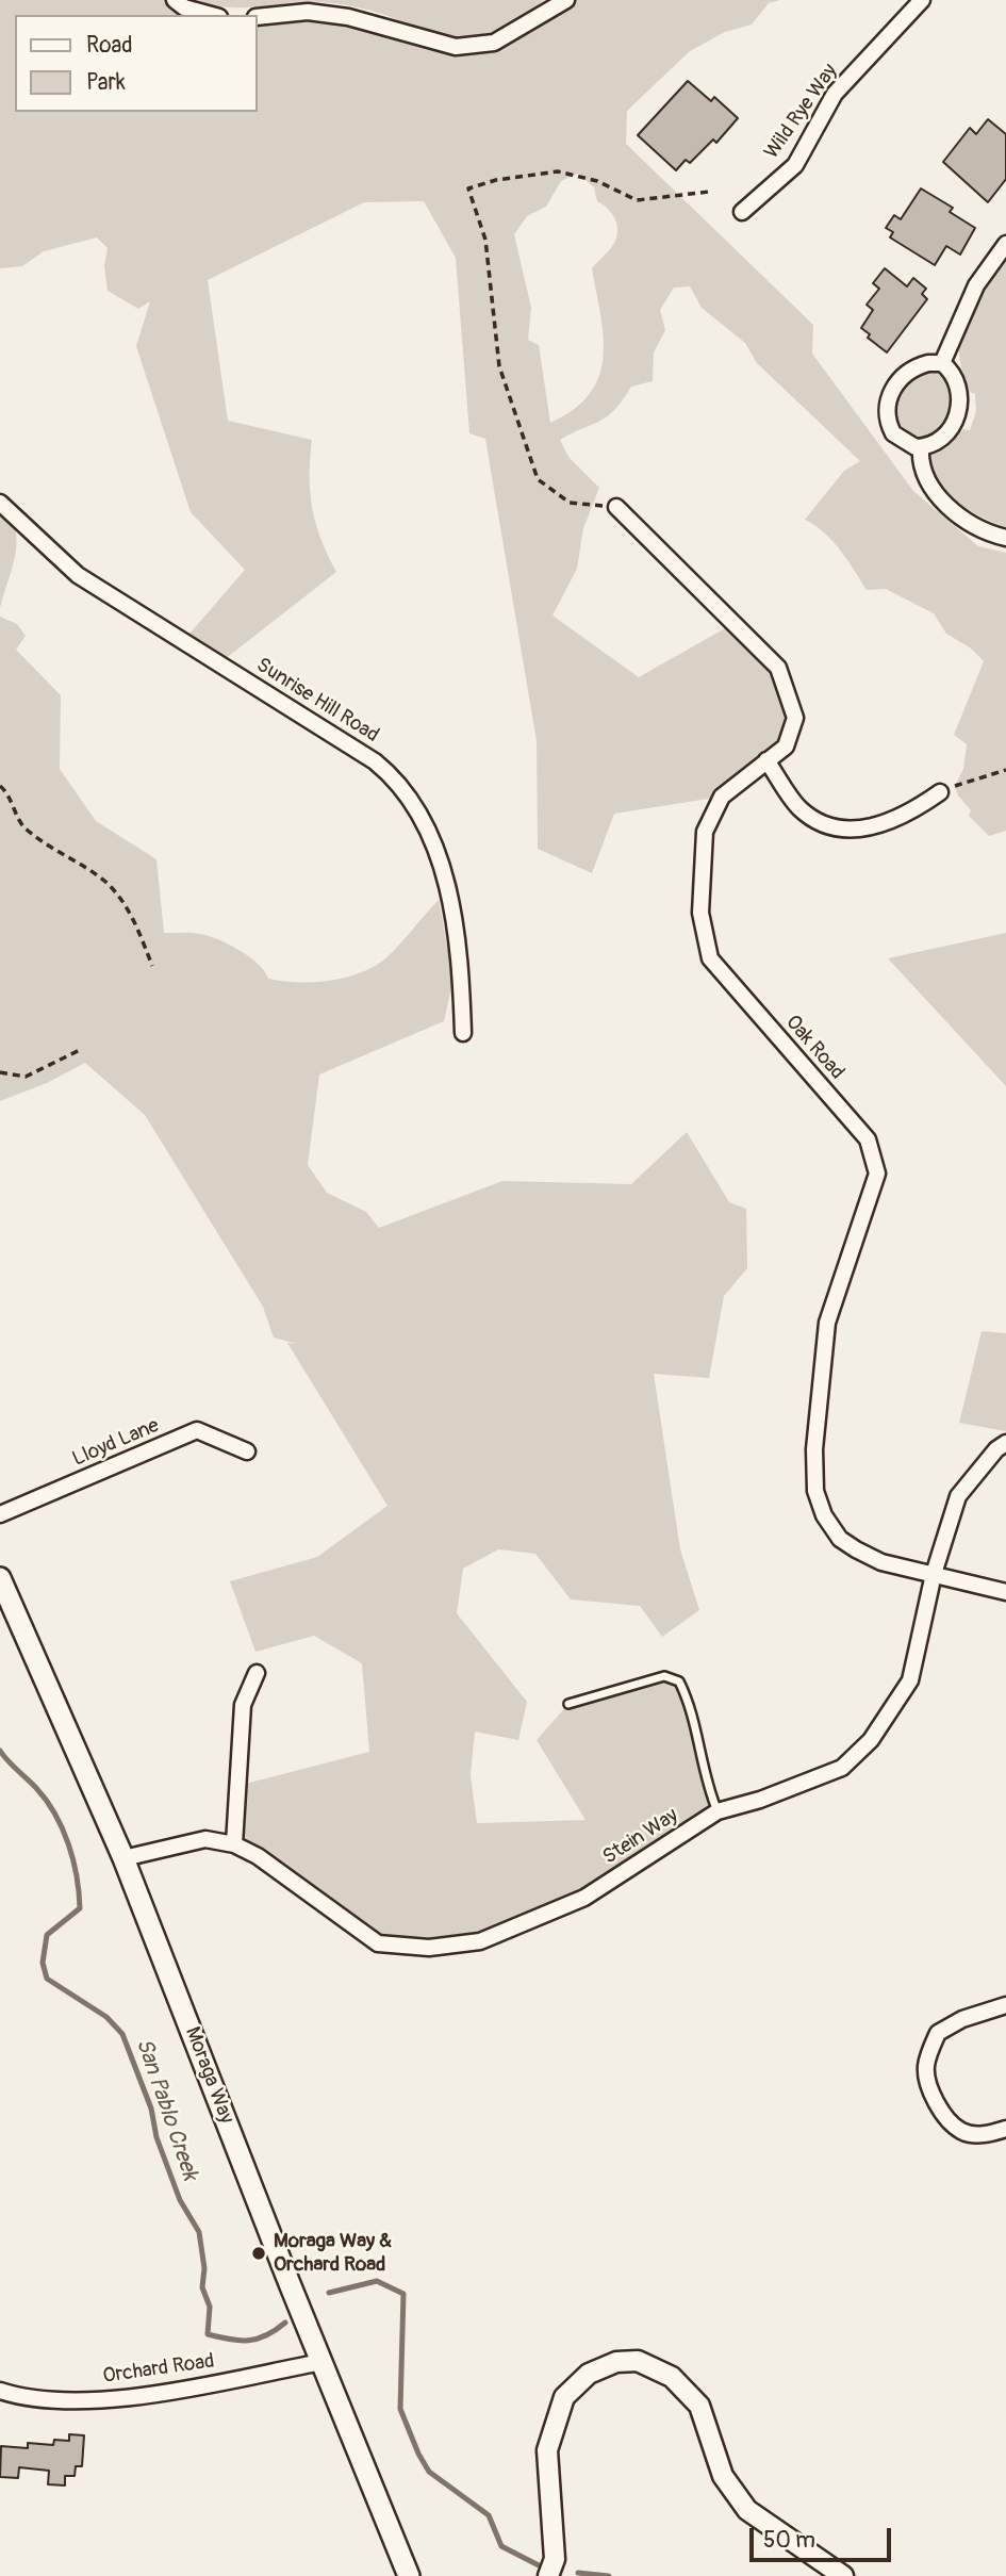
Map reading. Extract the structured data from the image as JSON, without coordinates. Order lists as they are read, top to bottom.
{
  "streets": {
    "main road": ["Moraga Way"],
    "street": [
      "Wild Rye Way",
      "Sunrise Hill Road",
      "Oak Road",
      "Lloyd Lane",
      "Stein Way",
      "Orchard Road"
    ]
  },
  "crossings": [
    ["Oak Road", "Stein Way"],
    ["Stein Way", "Moraga Way"],
    ["Moraga Way", "Orchard Road"]
  ],
  "water": ["San Pablo Creek"],
  "places": ["Moraga Way & Orchard Road"],
  "legend": ["Road", "Park"],
  "scale_bar": "50 m"
}
